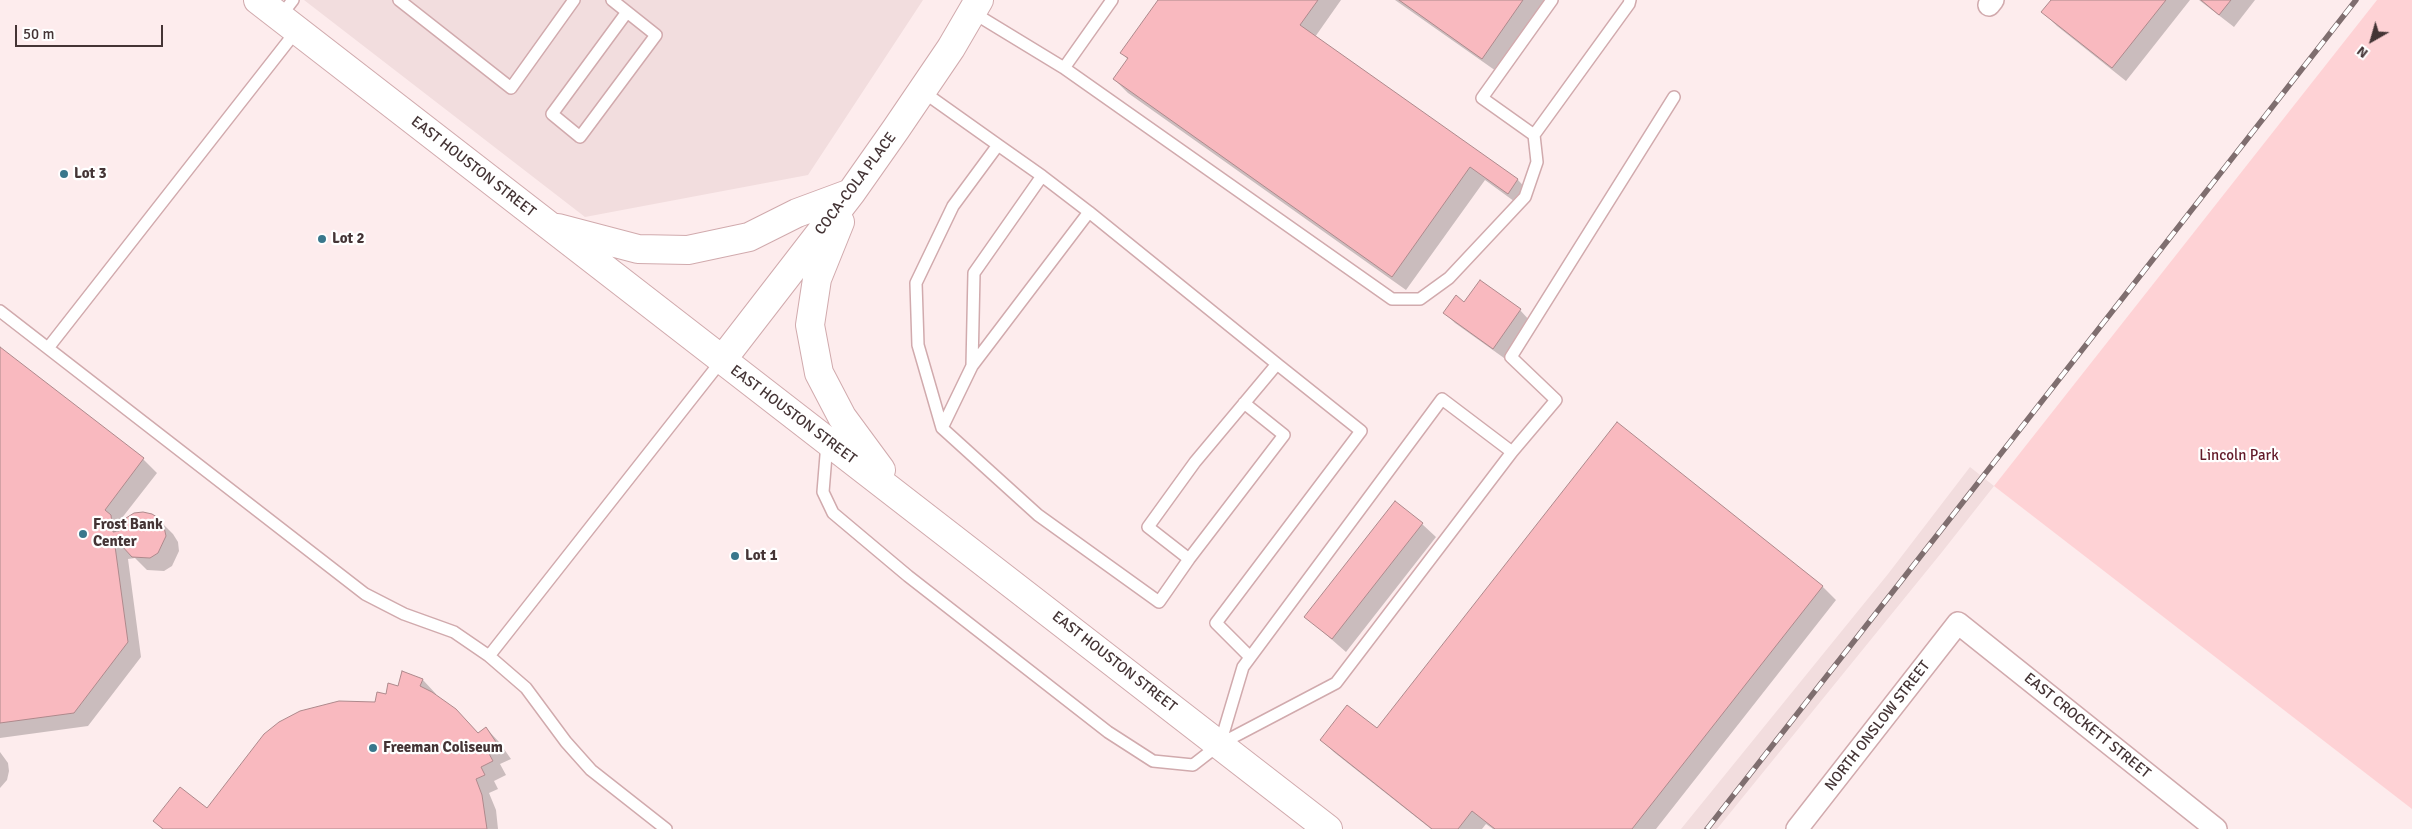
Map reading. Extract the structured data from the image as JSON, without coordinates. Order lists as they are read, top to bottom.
{
  "streets": {
    "main road": ["EAST HOUSTON STREET", "COCA-COLA PLACE"],
    "street": ["NORTH ONSLOW STREET", "EAST CROCKETT STREET"]
  },
  "crossings": [
    ["EAST HOUSTON STREET", "COCA-COLA PLACE"],
    ["NORTH ONSLOW STREET", "EAST CROCKETT STREET"]
  ],
  "parks": ["Lincoln Park"],
  "places": [
    "Lot 3",
    "Lot 2",
    "Frost Bank Center",
    "Lot 1",
    "Freeman Coliseum"
  ],
  "scale_bar": "50 m",
  "north": "bottom left"
}
